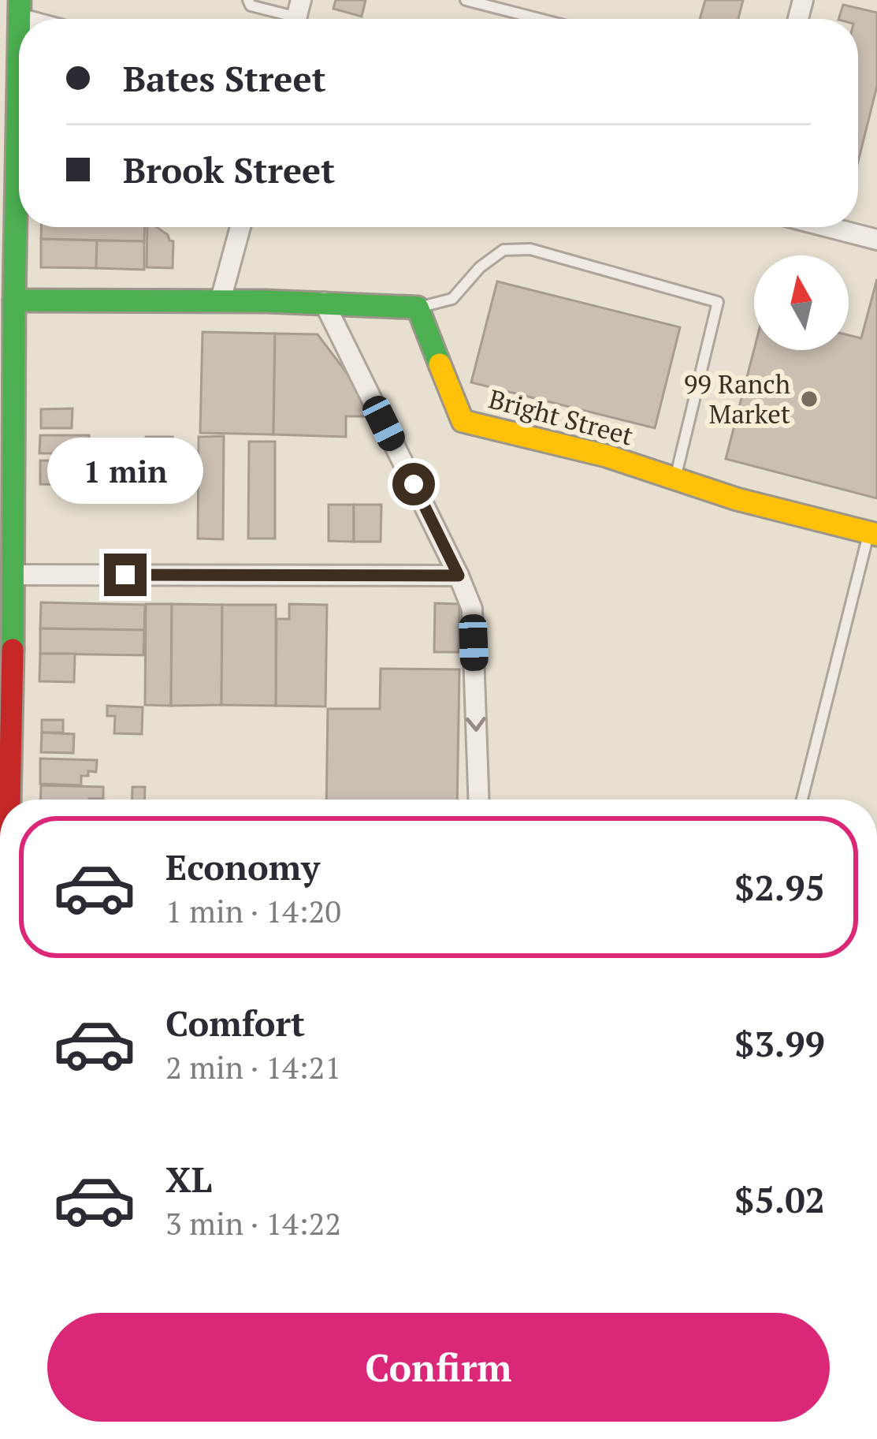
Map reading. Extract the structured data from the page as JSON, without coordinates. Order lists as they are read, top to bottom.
{
  "streets": {
    "main road": ["Bright Street"]
  },
  "places": ["99 Ranch Market"],
  "north": "top",
  "page": {
    "banner": ["Bates Street", "Brook Street"],
    "bubble": "1 min",
    "list": [
      {
        "name": "Economy",
        "note": "1 min · 14:20",
        "value": "$2.95"
      },
      {
        "name": "Comfort",
        "note": "2 min · 14:21",
        "value": "$3.99"
      },
      {
        "name": "XL",
        "note": "3 min · 14:22",
        "value": "$5.02"
      }
    ],
    "buttons": "Confirm"
  }
}
